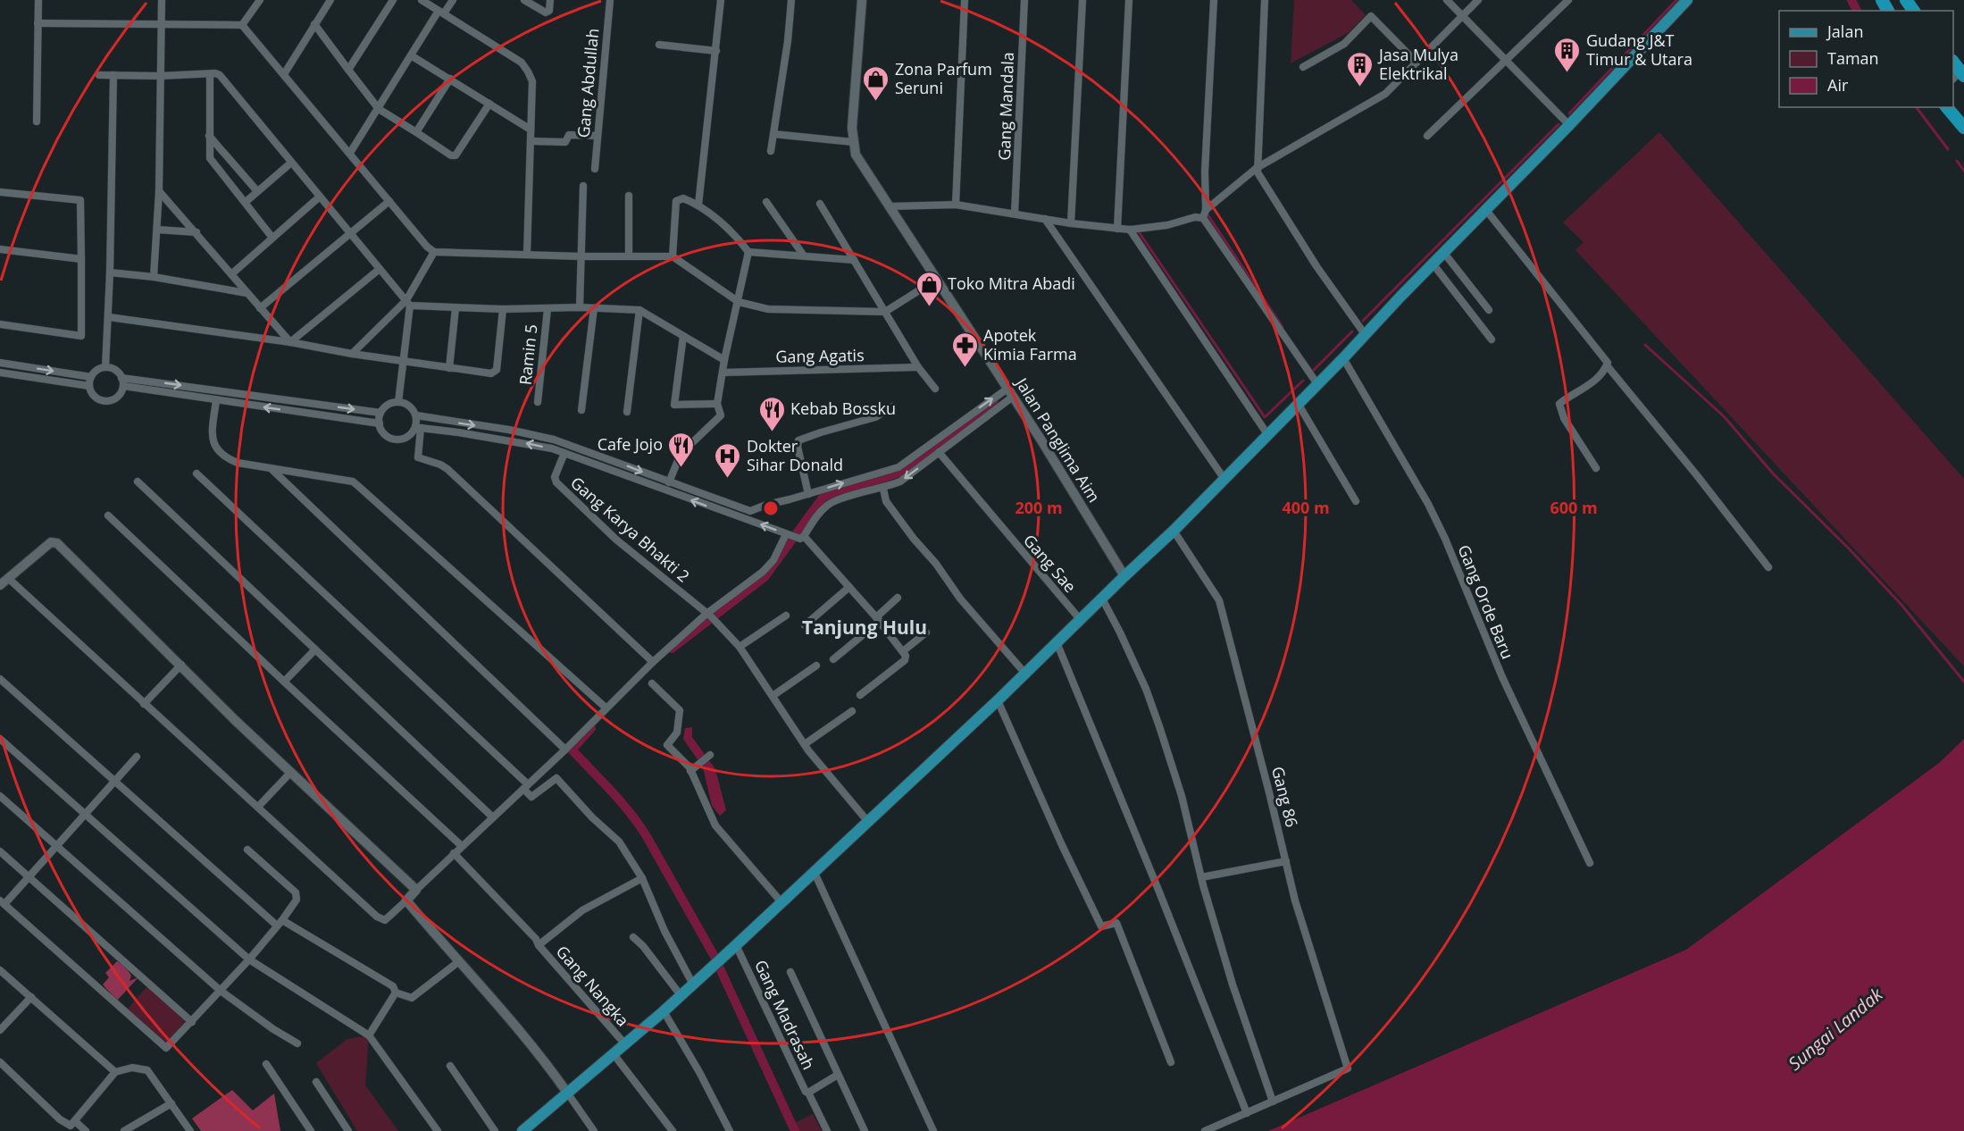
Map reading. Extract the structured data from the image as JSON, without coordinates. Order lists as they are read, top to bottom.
{
  "streets": {
    "street": [
      "Gang Abdullah",
      "Gang Mandala",
      "Ramin 5",
      "Gang Agatis",
      "Jalan Panglima Aim",
      "Gang Karya Bhakti 2",
      "Gang Sae",
      "Gang Orde Baru",
      "Gang 86",
      "Gang Nangka",
      "Gang Madrasah"
    ]
  },
  "districts": ["Tanjung Hulu"],
  "water": ["Sungai Landak"],
  "places": {
    "building": ["Gudang J&T Timur & Utara", "Jasa Mulya Elektrikal"],
    "shop": ["Zona Parfum Seruni", "Toko Mitra Abadi"],
    "pharmacy": ["Apotek Kimia Farma"],
    "restaurant": ["Kebab Bossku", "Cafe Jojo"],
    "hospital": ["Dokter Sihar Donald"]
  },
  "legend": ["Jalan", "Taman", "Air"],
  "rings": ["200 m", "400 m", "600 m"]
}
